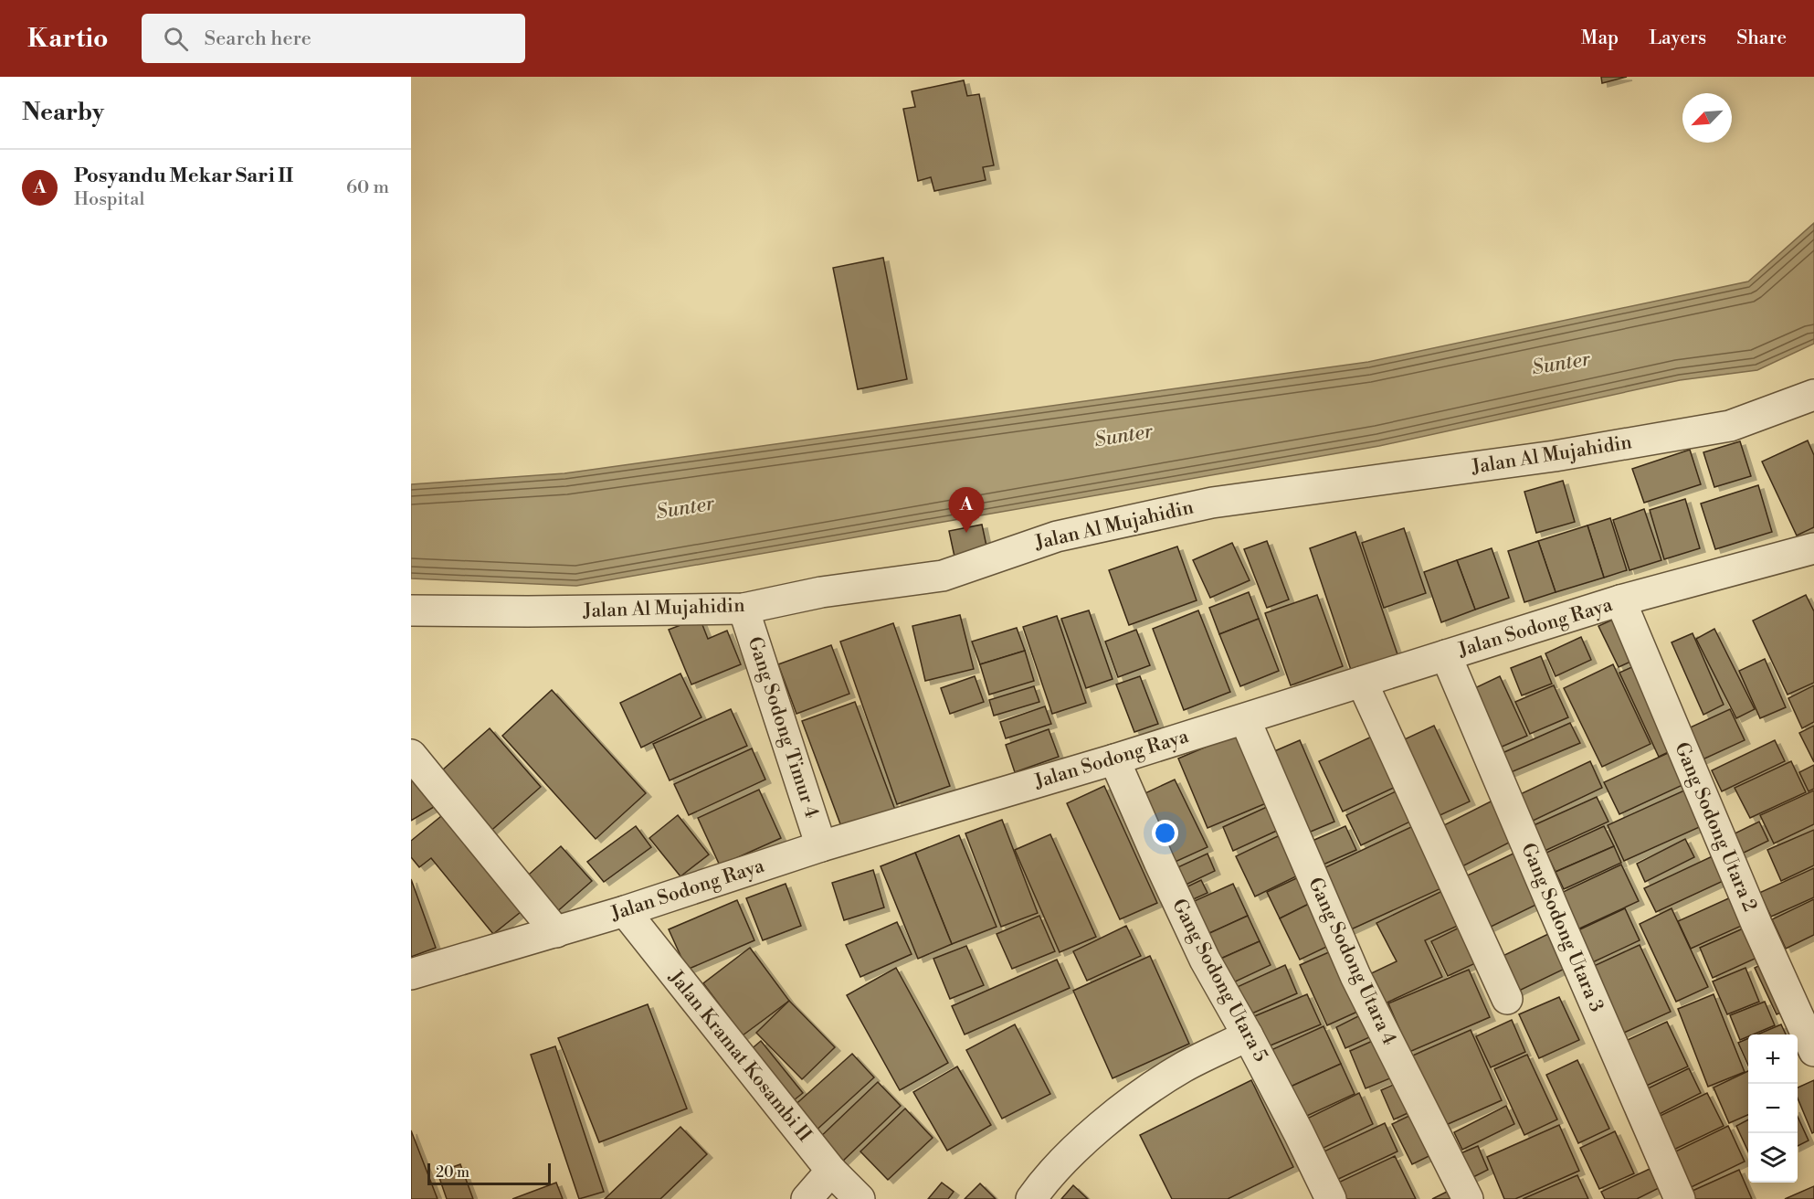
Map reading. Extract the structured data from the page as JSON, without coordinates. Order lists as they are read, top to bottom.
{
  "streets": {
    "street": [
      "Jalan Al Mujahidin",
      "Jalan Sodong Raya",
      "Gang Sodong Timur 4",
      "Gang Sodong Utara 2",
      "Gang Sodong Utara 3",
      "Gang Sodong Utara 4",
      "Gang Sodong Utara 5",
      "Jalan Kramat Kosambi II"
    ]
  },
  "crossings": [
    ["Jalan Al Mujahidin", "Gang Sodong Timur 4"],
    ["Jalan Sodong Raya", "Gang Sodong Timur 4"],
    ["Jalan Sodong Raya", "Gang Sodong Utara 2"],
    ["Jalan Sodong Raya", "Gang Sodong Utara 3"],
    ["Jalan Sodong Raya", "Gang Sodong Utara 4"],
    ["Jalan Sodong Raya", "Gang Sodong Utara 5"],
    ["Jalan Sodong Raya", "Jalan Kramat Kosambi II"]
  ],
  "water": ["Sunter"],
  "scale_bar": "20 m",
  "north": "bottom left",
  "page": {
    "header": "Kartio",
    "search": "Search here",
    "nav": ["Map", "Layers", "Share"],
    "heading": "Nearby",
    "list": [
      {
        "mark": "A",
        "name": "Posyandu Mekar Sari II",
        "note": "Hospital",
        "value": "60 m"
      }
    ],
    "pins": "A",
    "map_buttons": ["+", "−"],
    "scale": "20 m"
  }
}
